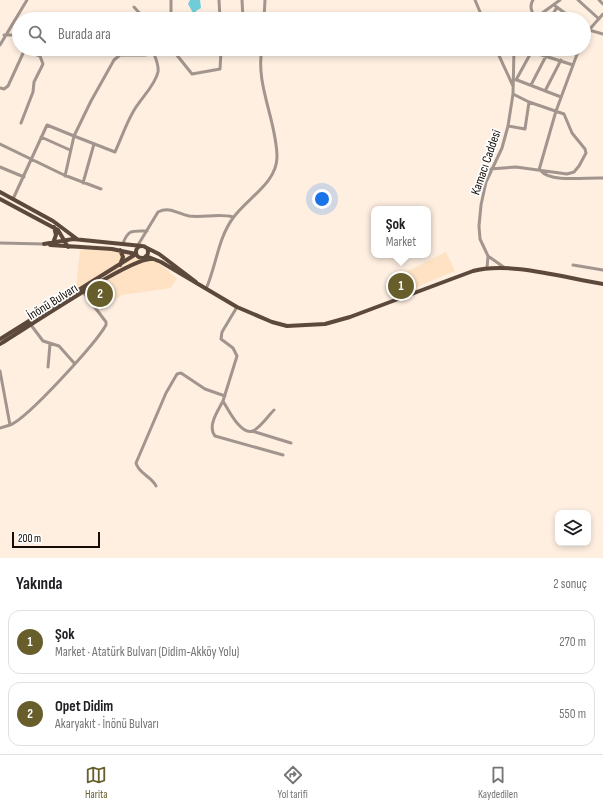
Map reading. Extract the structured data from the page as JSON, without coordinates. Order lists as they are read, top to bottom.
{
  "streets": {
    "main road": ["İnönü Bulvarı"],
    "street": ["Kamacı Caddesi"]
  },
  "scale_bar": "200 m",
  "page": {
    "search": "Burada ara",
    "popup": ["Şok", "Market"],
    "pins": ["1", "2"],
    "scale": "200 m",
    "heading": ["Yakında", "2 sonuç"],
    "list": [
      {
        "mark": "1",
        "name": "Şok",
        "note": "Market · Atatürk Bulvarı (Didim-Akköy Yolu)",
        "value": "270 m"
      },
      {
        "mark": "2",
        "name": "Opet Didim",
        "note": "Akaryakıt · İnönü Bulvarı",
        "value": "550 m"
      }
    ],
    "nav": ["Harita", "Yol tarifi", "Kaydedilen"]
  }
}
